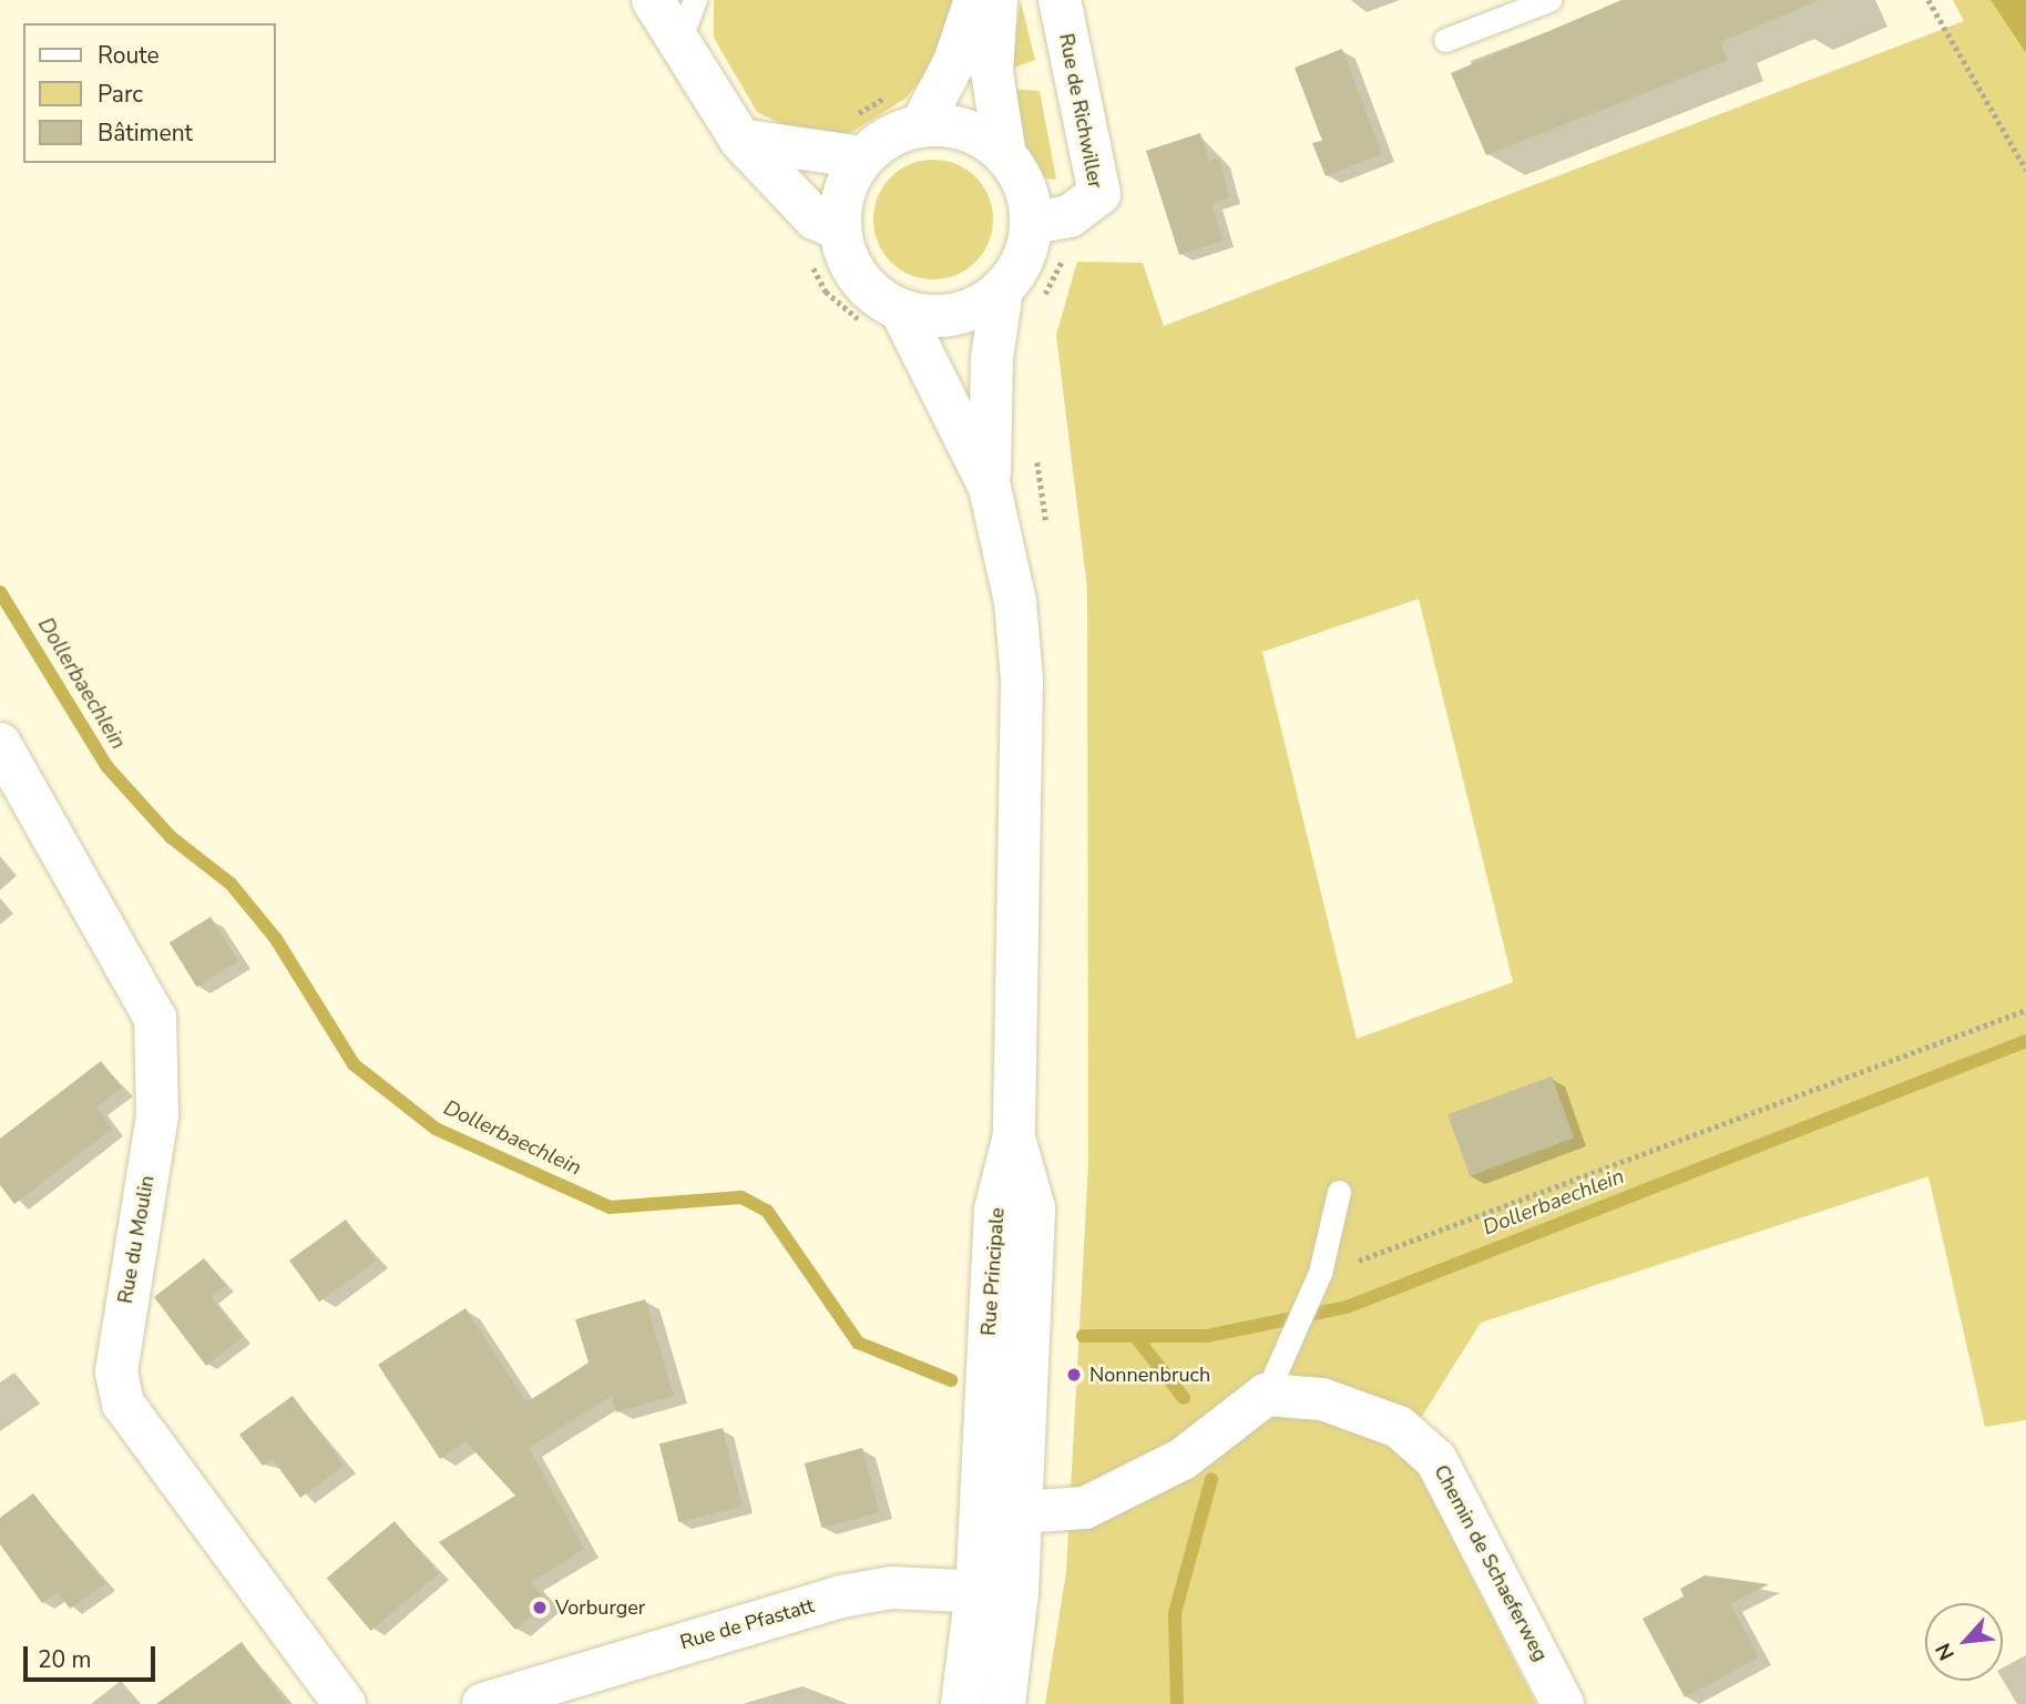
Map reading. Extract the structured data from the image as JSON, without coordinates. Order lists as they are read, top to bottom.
{
  "streets": {
    "main road": [
      "Rue de Richwiller",
      "Rue du Moulin",
      "Rue Principale",
      "Chemin de Schaeferweg",
      "Rue de Pfastatt"
    ]
  },
  "crossings": [
    ["Rue Principale", "Rue de Pfastatt"]
  ],
  "water": ["Dollerbaechlein"],
  "places": ["Nonnenbruch", "Vorburger"],
  "legend": ["Route", "Parc", "Bâtiment"],
  "scale_bar": "20 m",
  "north": "bottom left"
}
